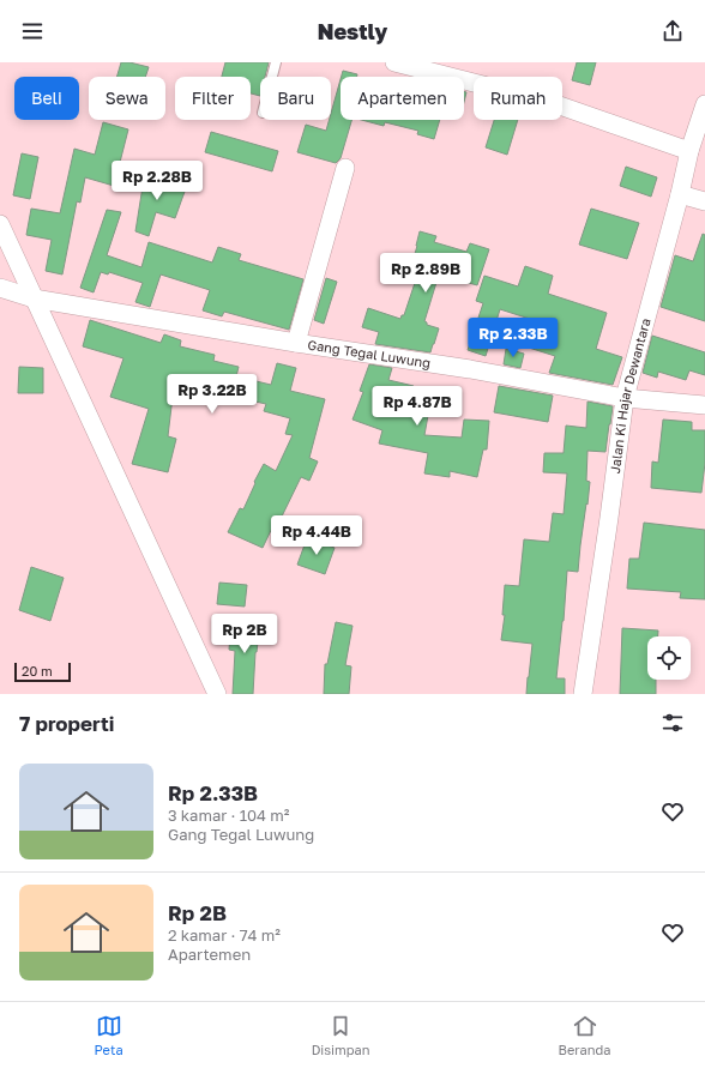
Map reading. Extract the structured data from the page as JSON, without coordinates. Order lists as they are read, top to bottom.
{
  "streets": {
    "street": ["Gang Tegal Luwung", "Jalan Ki Hajar Dewantara"]
  },
  "crossings": [
    ["Gang Tegal Luwung", "Jalan Ki Hajar Dewantara"]
  ],
  "scale_bar": "20 m",
  "page": {
    "header": "Nestly",
    "chip": [
      "Beli",
      "Sewa",
      "Filter",
      "Baru",
      "Apartemen",
      "Rumah"
    ],
    "price": [
      "Rp 2.28B",
      "Rp 2.89B",
      "Rp 2.33B",
      "Rp 3.22B",
      "Rp 4.87B",
      "Rp 4.44B",
      "Rp 2B"
    ],
    "scale": "20 m",
    "heading": "7 properti",
    "list": [
      {
        "name": "Rp 2.33B",
        "note": "3 kamar · 104 m² · Gang Tegal Luwung"
      },
      {
        "name": "Rp 2B",
        "note": "2 kamar · 74 m² · Apartemen"
      }
    ],
    "tabs": ["Peta", "Disimpan", "Beranda"]
  }
}
